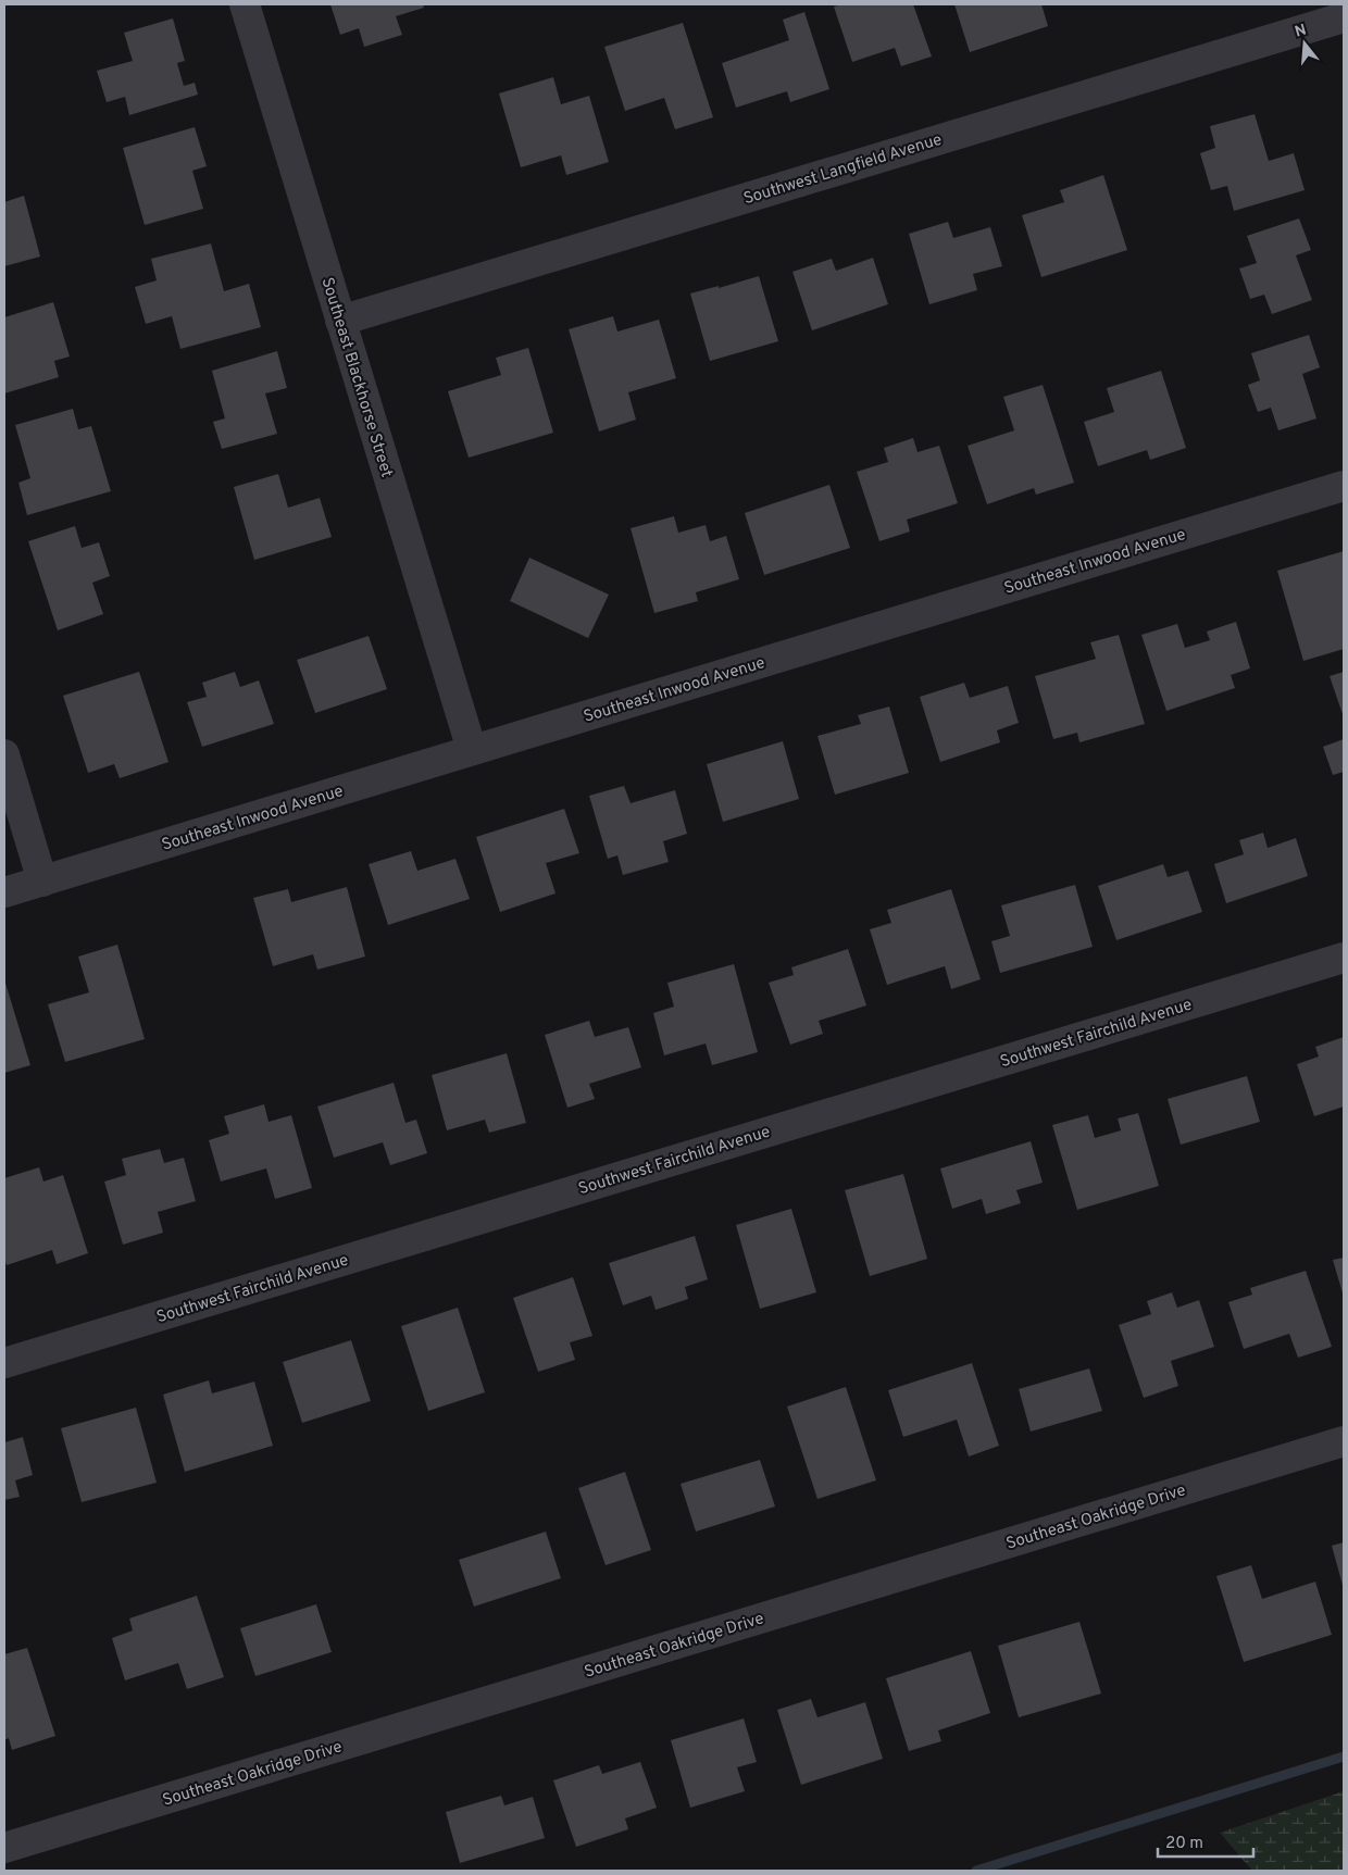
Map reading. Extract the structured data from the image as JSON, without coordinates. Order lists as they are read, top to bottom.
{
  "streets": {
    "street": [
      "Southwest Langfield Avenue",
      "Southeast Blackhorse Street",
      "Southeast Inwood Avenue",
      "Southwest Fairchild Avenue",
      "Southeast Oakridge Drive"
    ]
  },
  "crossings": [
    ["Southwest Langfield Avenue", "Southeast Blackhorse Street"],
    ["Southeast Blackhorse Street", "Southeast Inwood Avenue"]
  ],
  "scale_bar": "20 m",
  "north": "top"
}
